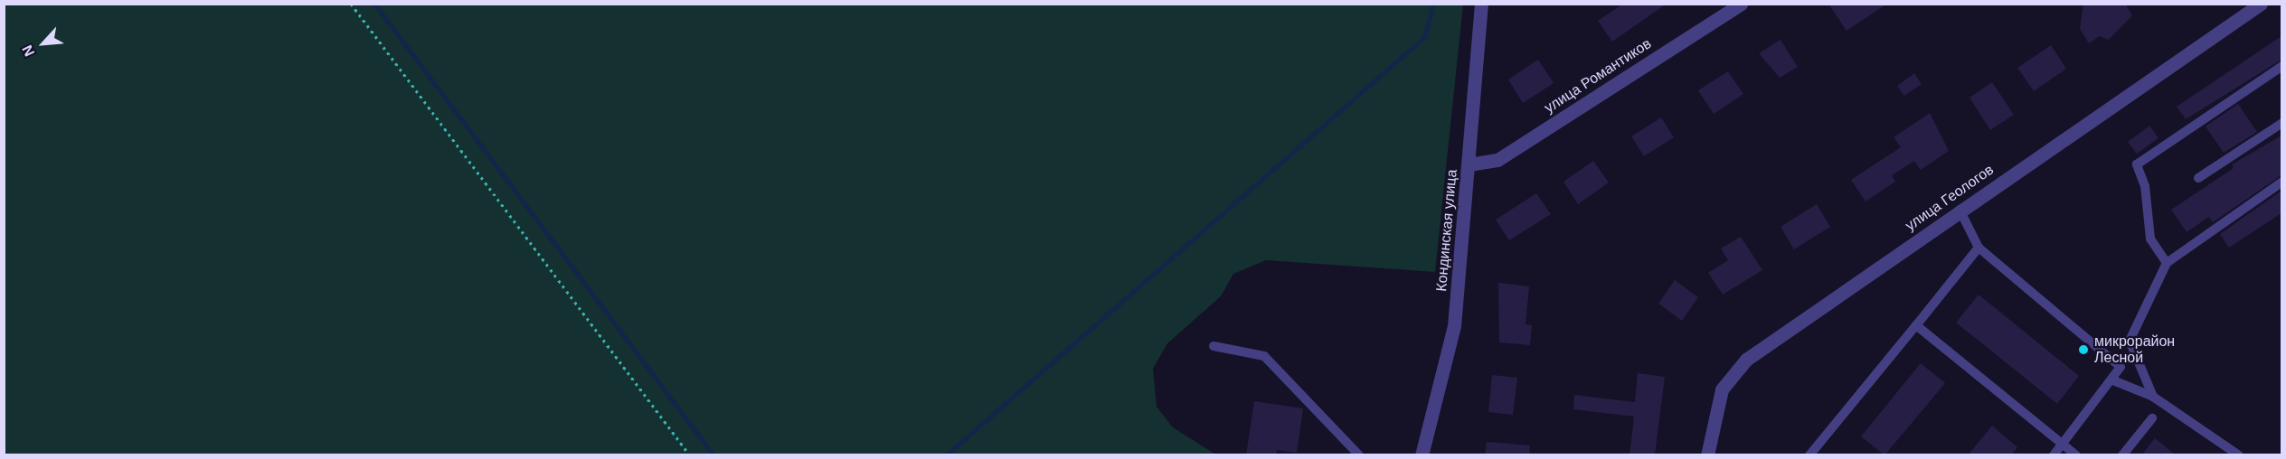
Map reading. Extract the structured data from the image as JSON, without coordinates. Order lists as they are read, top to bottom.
{
  "streets": {
    "street": ["улица Романтиков", "улица Геологов", "Кондинская улица"]
  },
  "crossings": [
    ["улица Романтиков", "Кондинская улица"]
  ],
  "places": ["микрорайон Лесной"],
  "north": "bottom left"
}
